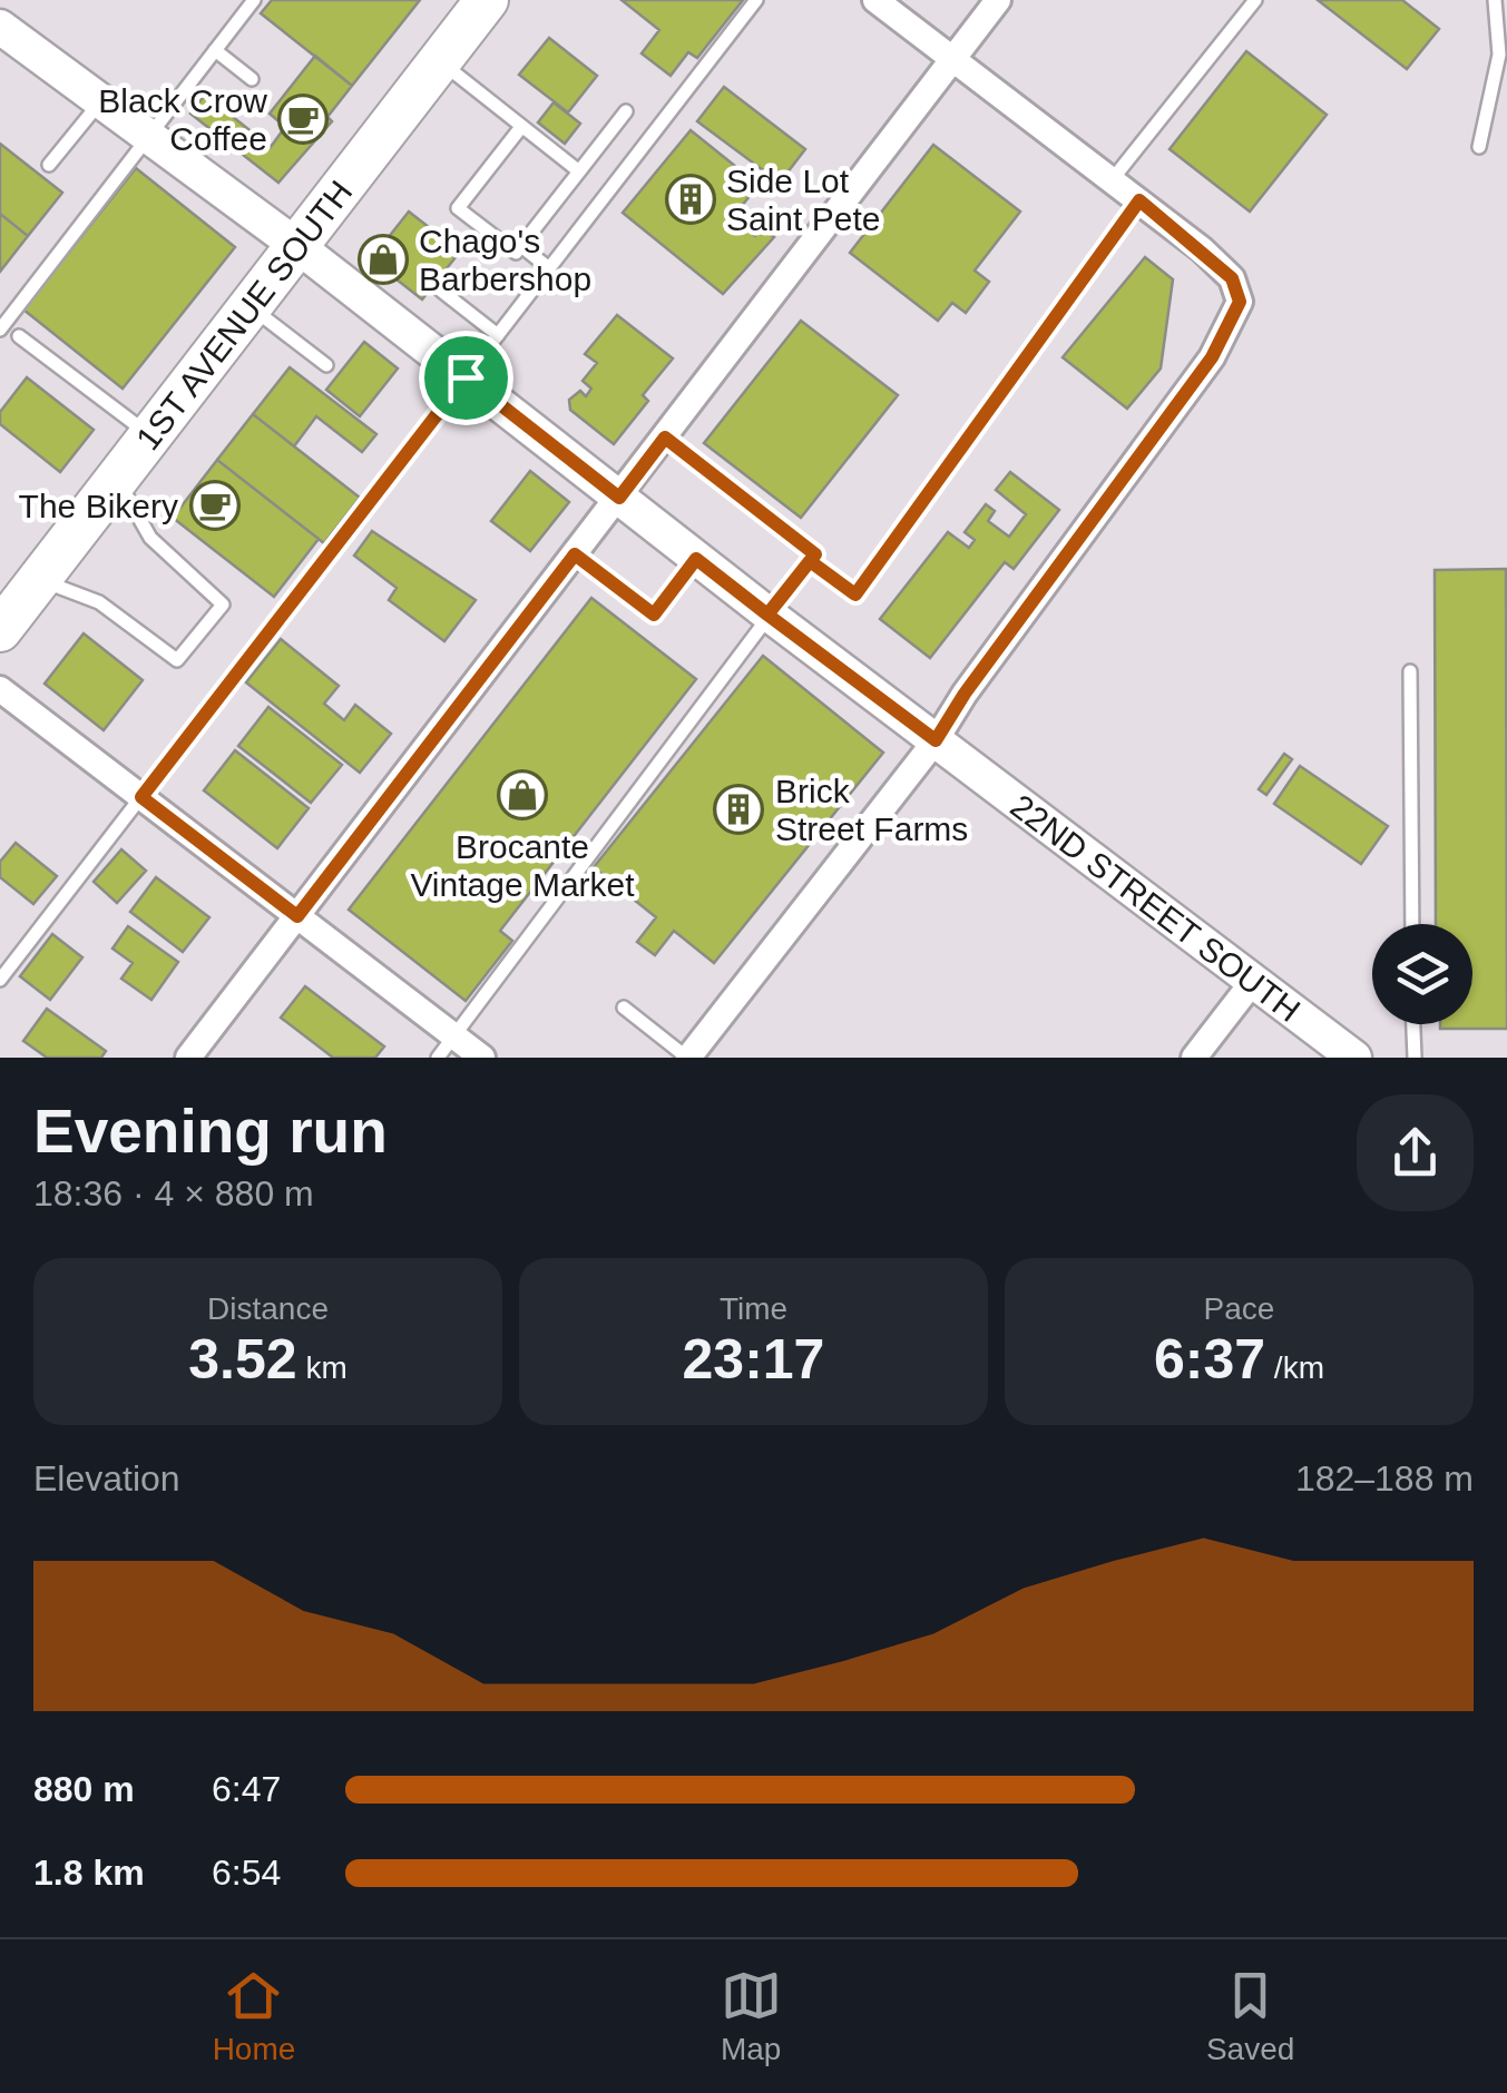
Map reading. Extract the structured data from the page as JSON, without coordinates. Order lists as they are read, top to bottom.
{
  "streets": {
    "main road": ["1ST AVENUE SOUTH"],
    "street": ["22ND STREET SOUTH"]
  },
  "crossings": [
    ["1ST AVENUE SOUTH", "22ND STREET SOUTH"]
  ],
  "places": {
    "cafe": ["Black Crow Coffee", "The Bikery"],
    "building": ["Side Lot Saint Pete", "Brick Street Farms"],
    "shop": ["Chago's Barbershop", "Brocante Vintage Market"]
  },
  "page": {
    "heading": ["Evening run", "18:36 · 4 × 880 m"],
    "stats": [
      ["Distance", "3.52 km"],
      ["Time", "23:17"],
      ["Pace", "6:37 /km"]
    ],
    "chart": ["Elevation", "182–188 m"],
    "list": [
      {
        "name": "880 m",
        "note": "6:47"
      },
      {
        "name": "1.8 km",
        "note": "6:54"
      }
    ],
    "tabs": ["Home", "Map", "Saved"]
  }
}
